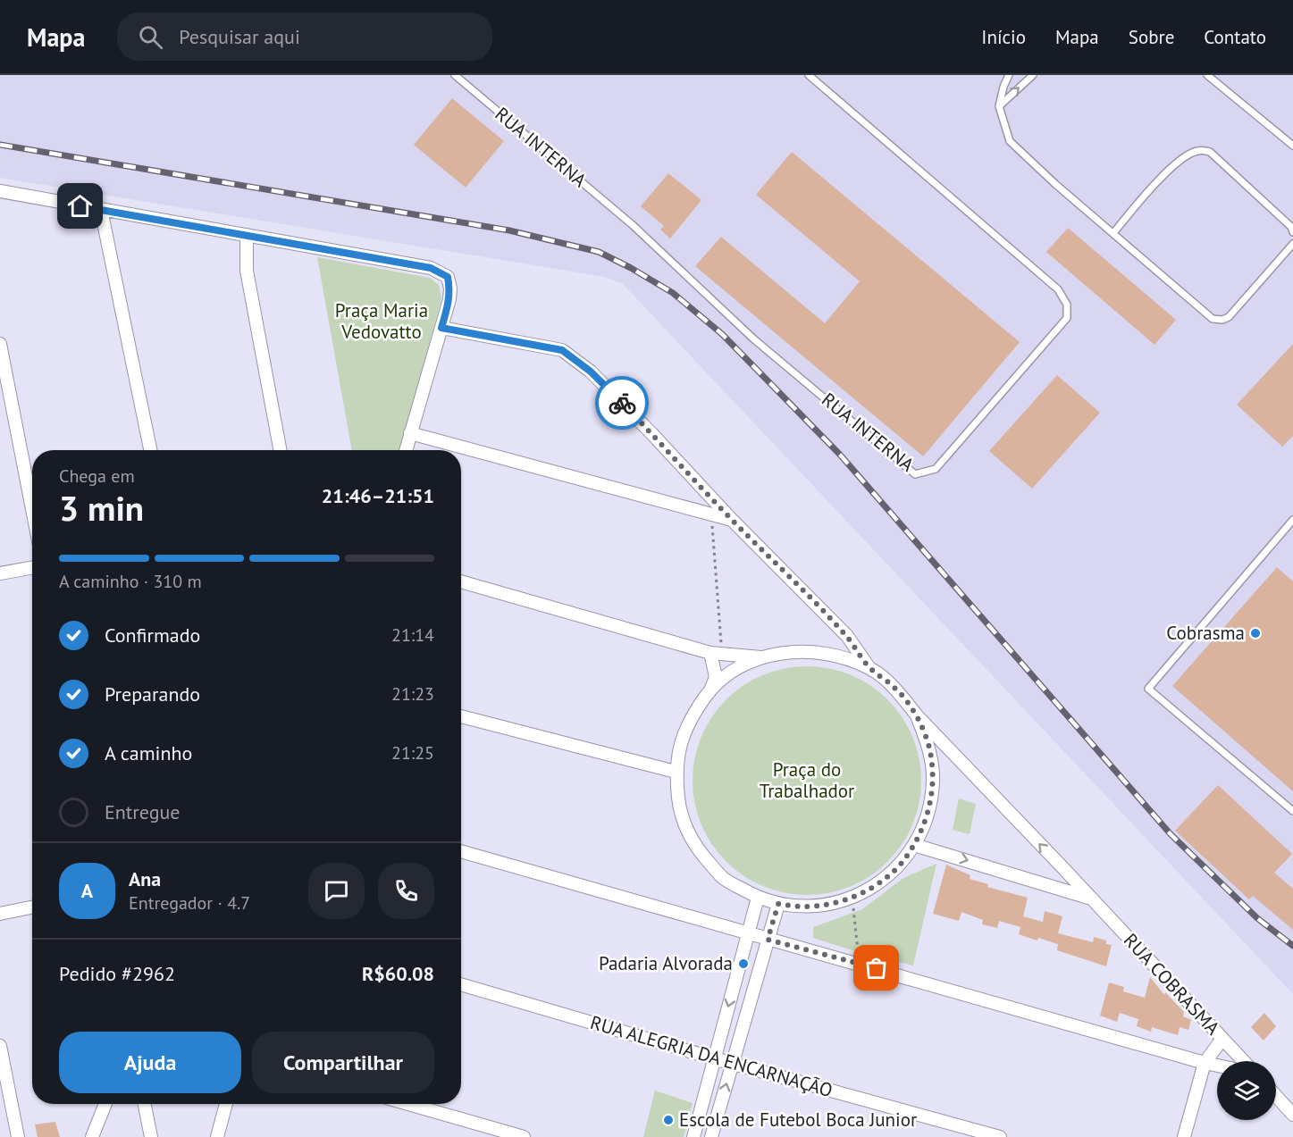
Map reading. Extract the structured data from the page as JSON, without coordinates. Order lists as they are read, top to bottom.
{
  "streets": {
    "street": ["RUA COBRASMA", "RUA ALEGRIA DA ENCARNAÇÃO"],
    "lane": ["RUA INTERNA"]
  },
  "parks": ["Praça Maria Vedovatto", "Praça do Trabalhador"],
  "places": ["Cobrasma", "Padaria Alvorada", "Escola de Futebol Boca Junior"],
  "page": {
    "header": "Mapa",
    "search": "Pesquisar aqui",
    "nav": [
      "Início",
      "Mapa",
      "Sobre",
      "Contato"
    ],
    "heading": ["3 min", "Chega em", "21:46–21:51"],
    "panel": [
      "Ana",
      "Entregador · 4.7",
      "Pedido #2962",
      "R$60.08"
    ],
    "bar": "A caminho · 310 m",
    "list": [
      ["Confirmado", "21:14"],
      ["Preparando", "21:23"],
      ["A caminho", "21:25"],
      "Entregue"
    ],
    "round": "A",
    "buttons": ["Ajuda", "Compartilhar"]
  }
}
